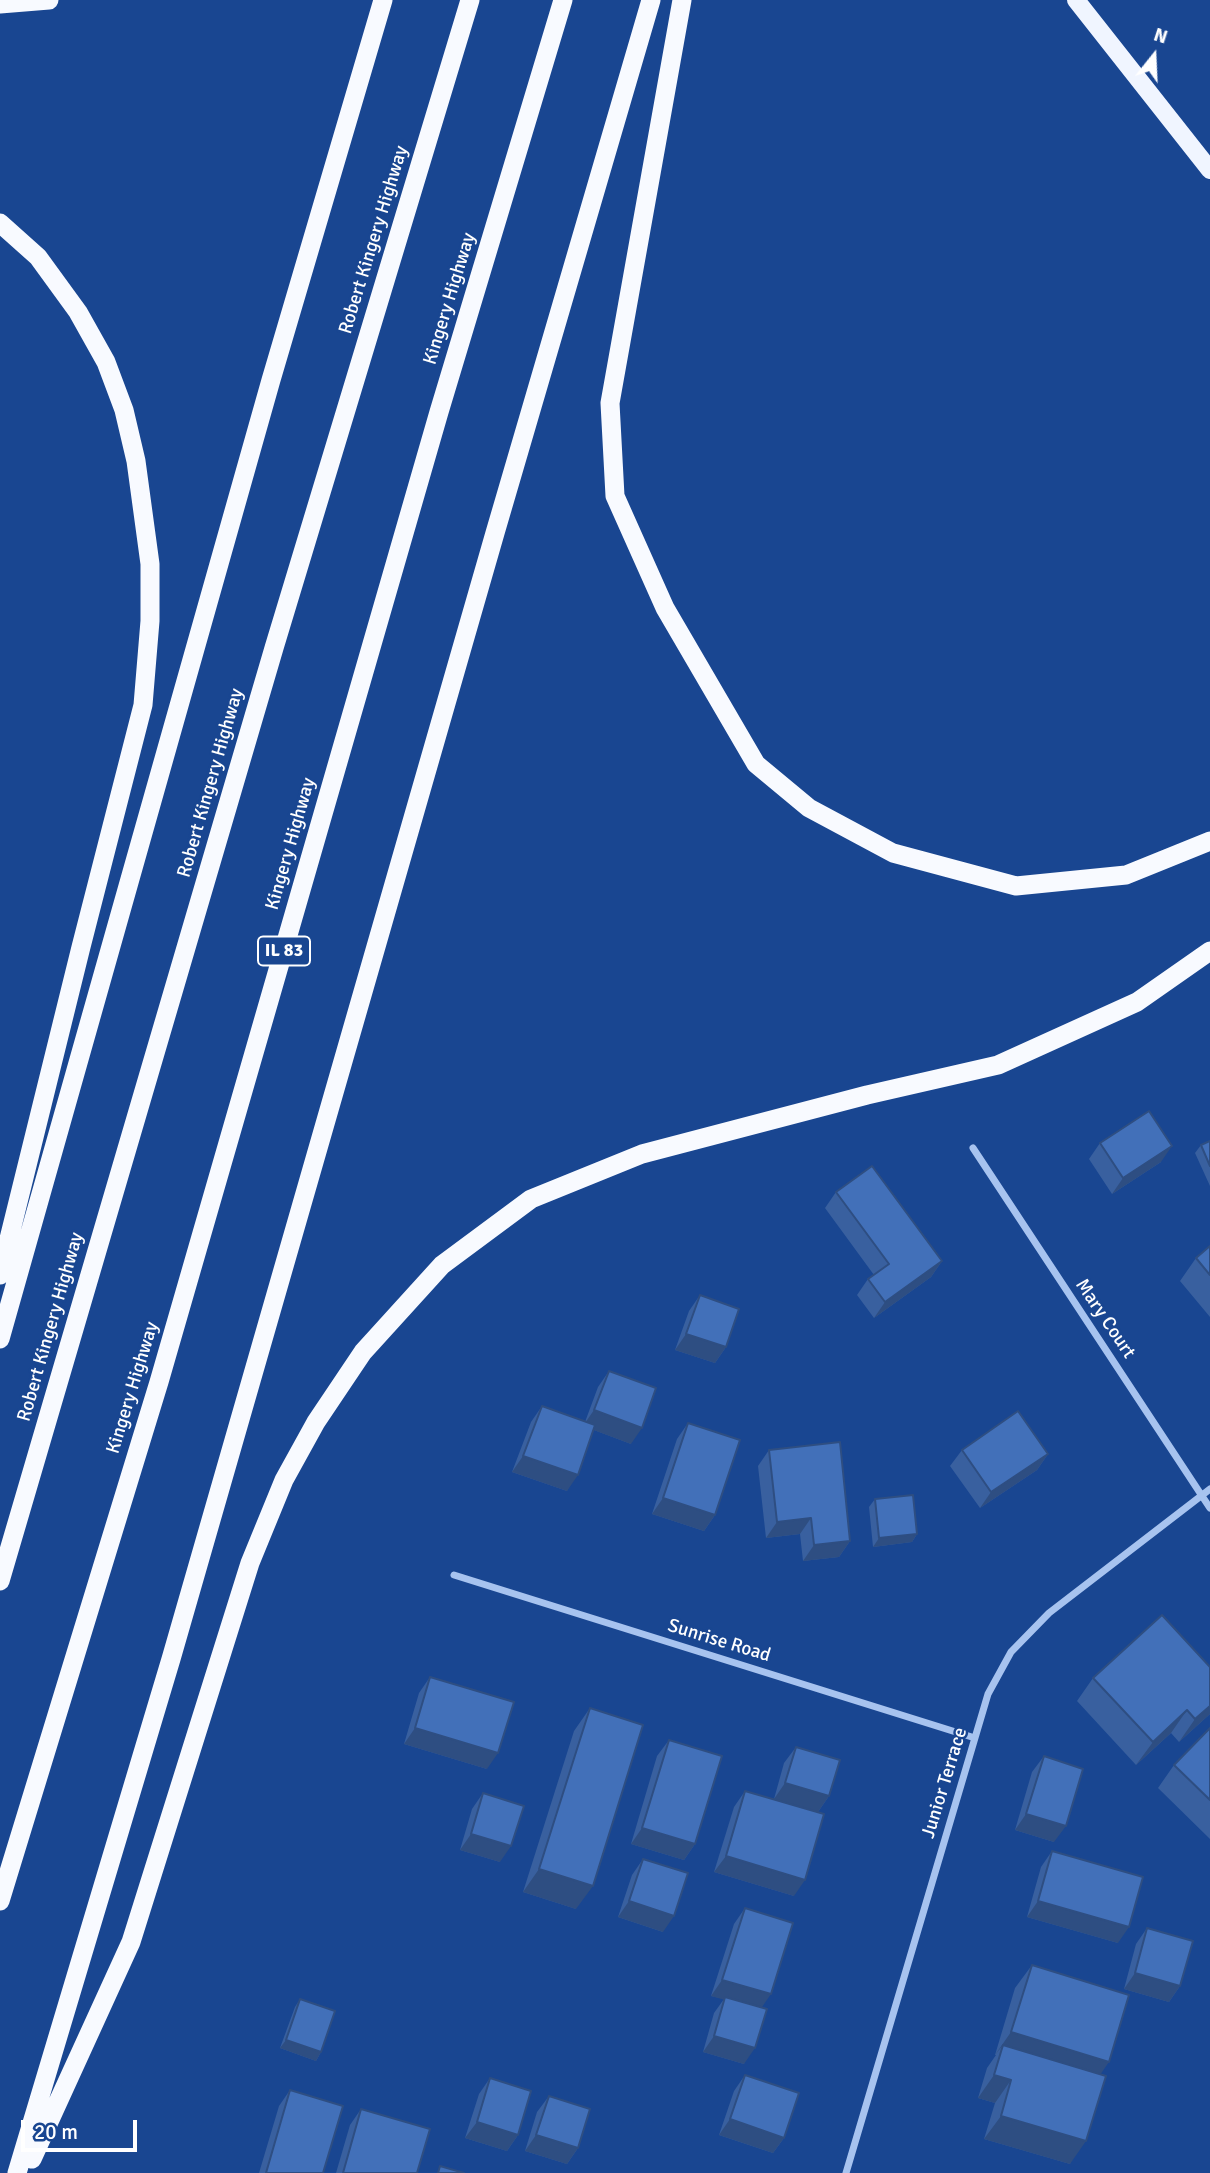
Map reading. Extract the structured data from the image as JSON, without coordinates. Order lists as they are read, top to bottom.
{
  "streets": {
    "highway": ["Robert Kingery Highway", "Kingery Highway", "IL 83"],
    "street": ["Mary Court", "Sunrise Road", "Junior Terrace"]
  },
  "crossings": [
    ["Mary Court", "Junior Terrace"],
    ["Sunrise Road", "Junior Terrace"]
  ],
  "scale_bar": "20 m",
  "north": "top"
}
